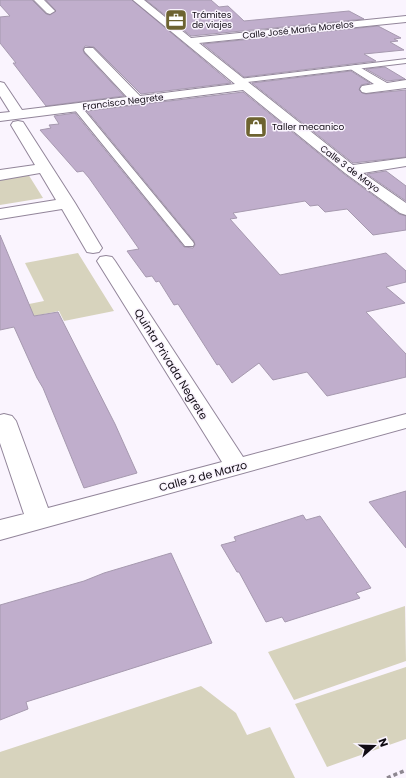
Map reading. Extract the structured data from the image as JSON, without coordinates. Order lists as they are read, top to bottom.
{
  "streets": {
    "street": [
      "Calle José María Morelos",
      "Francisco Negrete",
      "Calle 3 de Mayo",
      "Quinta Privada Negrete",
      "Calle 2 de Marzo"
    ]
  },
  "crossings": [
    ["Calle José María Morelos", "Calle 3 de Mayo"],
    ["Francisco Negrete", "Calle 3 de Mayo"],
    ["Francisco Negrete", "Quinta Privada Negrete"],
    ["Quinta Privada Negrete", "Calle 2 de Marzo"]
  ],
  "places": {
    "office": ["Trámites de viajes"],
    "shop": ["Taller mecanico"]
  },
  "north": "right"
}
